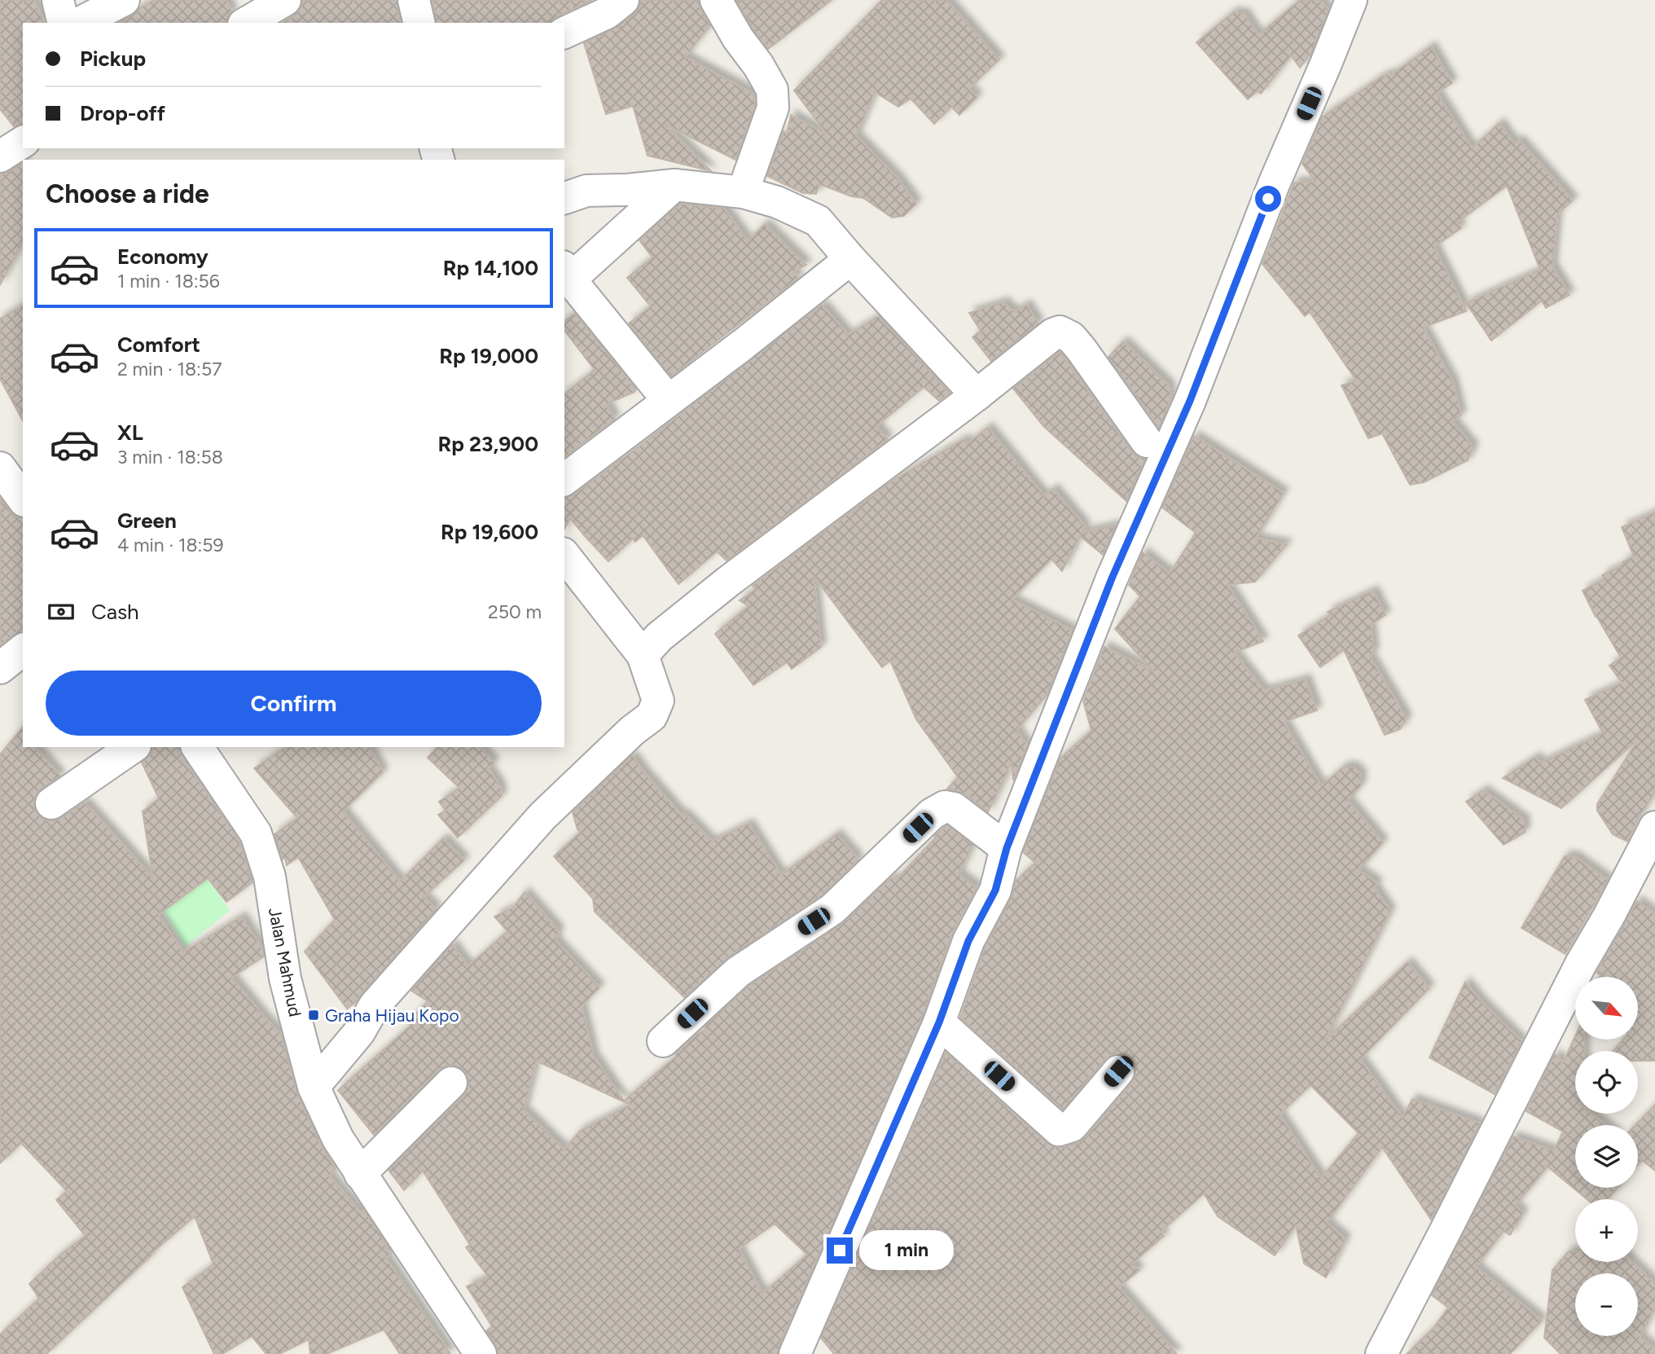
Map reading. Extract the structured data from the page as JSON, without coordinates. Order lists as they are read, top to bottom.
{
  "streets": {
    "street": ["Jalan Mahmud"]
  },
  "places": {
    "transit": ["Graha Hijau Kopo"]
  },
  "north": "bottom right",
  "page": {
    "banner": ["Pickup", "Drop-off"],
    "heading": "Choose a ride",
    "list": [
      {
        "name": "Economy",
        "note": "1 min · 18:56",
        "value": "Rp 14,100"
      },
      {
        "name": "Comfort",
        "note": "2 min · 18:57",
        "value": "Rp 19,000"
      },
      {
        "name": "XL",
        "note": "3 min · 18:58",
        "value": "Rp 23,900"
      },
      {
        "name": "Green",
        "note": "4 min · 18:59",
        "value": "Rp 19,600"
      }
    ],
    "pay": ["Cash", "250 m"],
    "buttons": "Confirm",
    "map_buttons": ["+", "−"],
    "bubble": "1 min"
  }
}
